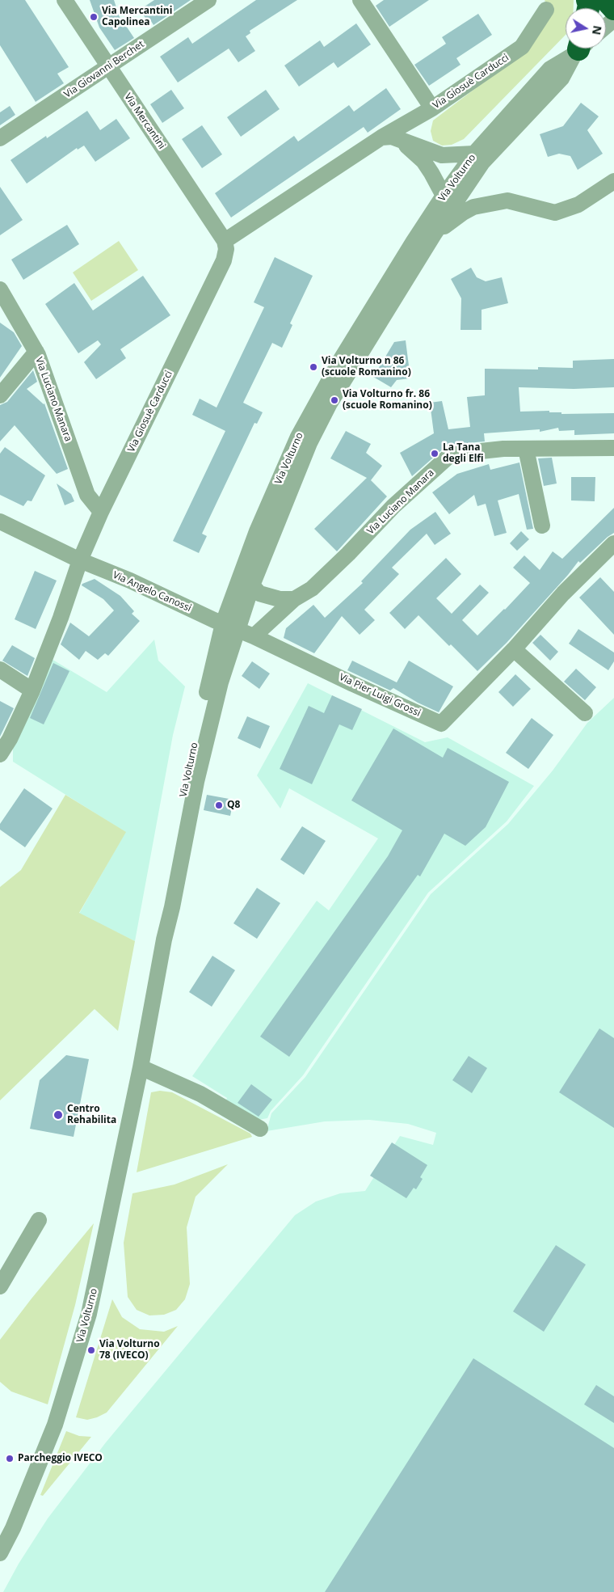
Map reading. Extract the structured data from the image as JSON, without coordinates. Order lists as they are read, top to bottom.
{
  "streets": {
    "street": [
      "Via Giovanni Berchet",
      "Via Giosuè Carducci",
      "Via Mercantini",
      "Via Volturno",
      "Via Luciano Manara",
      "Via Angelo Canossi",
      "Via Pier Luigi Grossi"
    ]
  },
  "crossings": [
    ["Via Giovanni Berchet", "Via Mercantini"],
    ["Via Giosuè Carducci", "Via Mercantini"],
    ["Via Giosuè Carducci", "Via Luciano Manara"],
    ["Via Giosuè Carducci", "Via Angelo Canossi"],
    ["Via Volturno", "Via Angelo Canossi"],
    ["Via Volturno", "Via Pier Luigi Grossi"],
    ["Via Luciano Manara", "Via Pier Luigi Grossi"],
    ["Via Angelo Canossi", "Via Pier Luigi Grossi"]
  ],
  "places": [
    "Via Mercantini Capolinea",
    "Via Volturno n 86 (scuole Romanino)",
    "Via Volturno fr. 86 (scuole Romanino)",
    "La Tana degli Elfi",
    "Q8",
    "Centro Rehabilita",
    "Via Volturno 78 (IVECO)",
    "Parcheggio IVECO"
  ],
  "north": "right"
}
